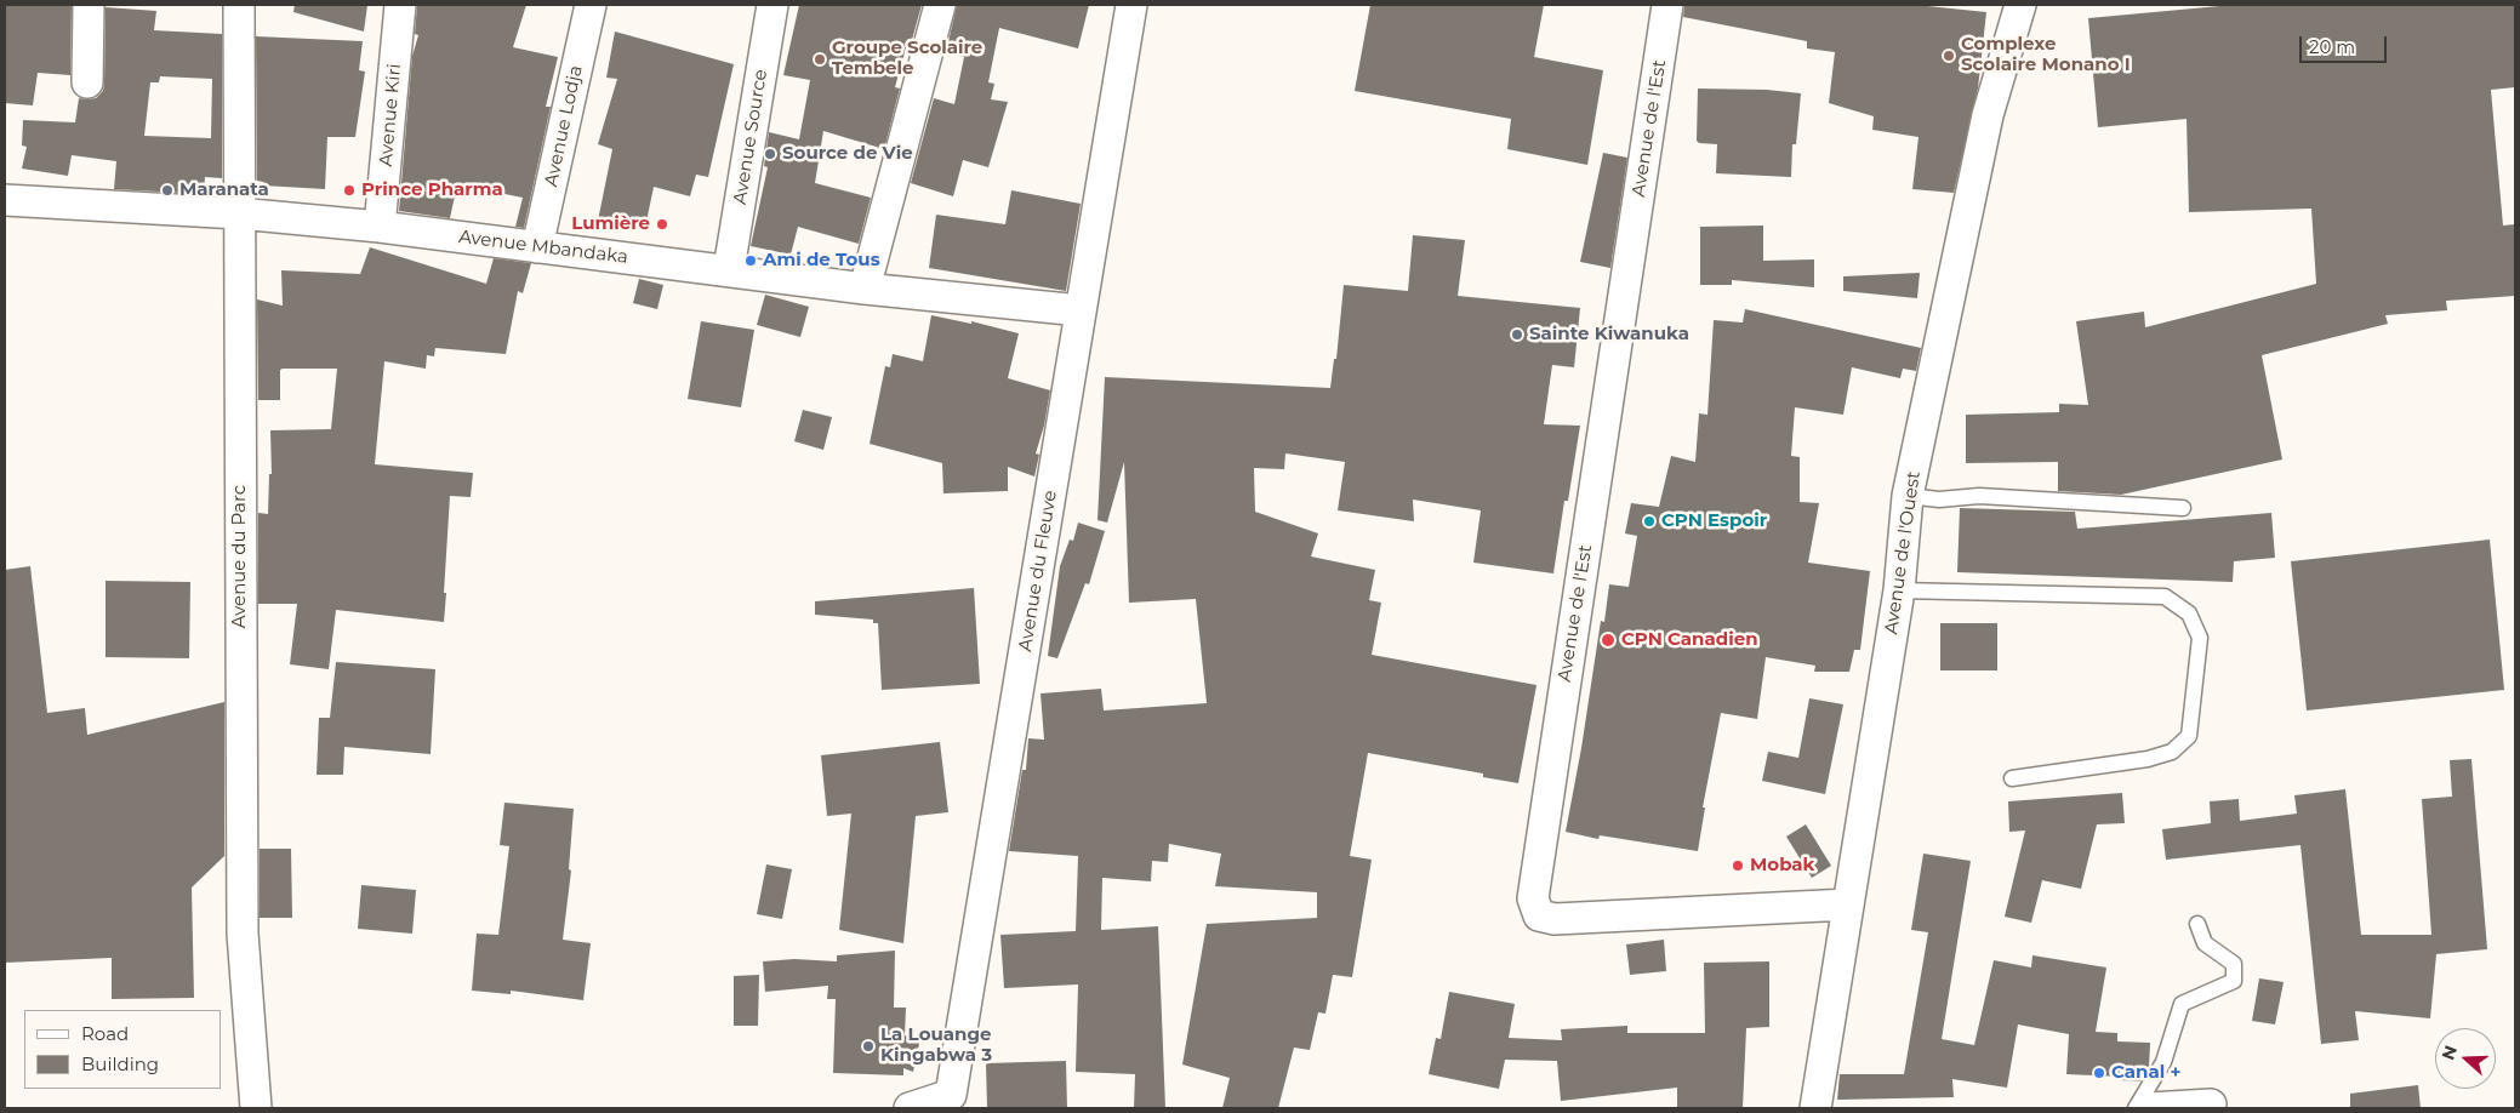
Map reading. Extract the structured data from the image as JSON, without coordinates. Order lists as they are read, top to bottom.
{
  "streets": {
    "street": [
      "Avenue Kiri",
      "Avenue Lodja",
      "Avenue de l'Est",
      "Avenue Source",
      "Avenue Mbandaka",
      "Avenue de l'Ouest",
      "Avenue du Parc",
      "Avenue du Fleuve"
    ]
  },
  "crossings": [
    ["Avenue Kiri", "Avenue Mbandaka"],
    ["Avenue Lodja", "Avenue Mbandaka"],
    ["Avenue de l'Est", "Avenue de l'Ouest"],
    ["Avenue Source", "Avenue Mbandaka"],
    ["Avenue Mbandaka", "Avenue du Parc"],
    ["Avenue Mbandaka", "Avenue du Fleuve"]
  ],
  "places": [
    "Complexe Scolaire Monano I",
    "Groupe Scolaire Tembele",
    "Source de Vie",
    "Maranata",
    "Prince Pharma",
    "Lumière",
    "Ami de Tous",
    "Sainte Kiwanuka",
    "CPN Espoir",
    "CPN Canadien",
    "Mobak",
    "La Louange Kingabwa 3",
    "Canal +"
  ],
  "legend": ["Road", "Building"],
  "scale_bar": "20 m",
  "north": "left"
}
